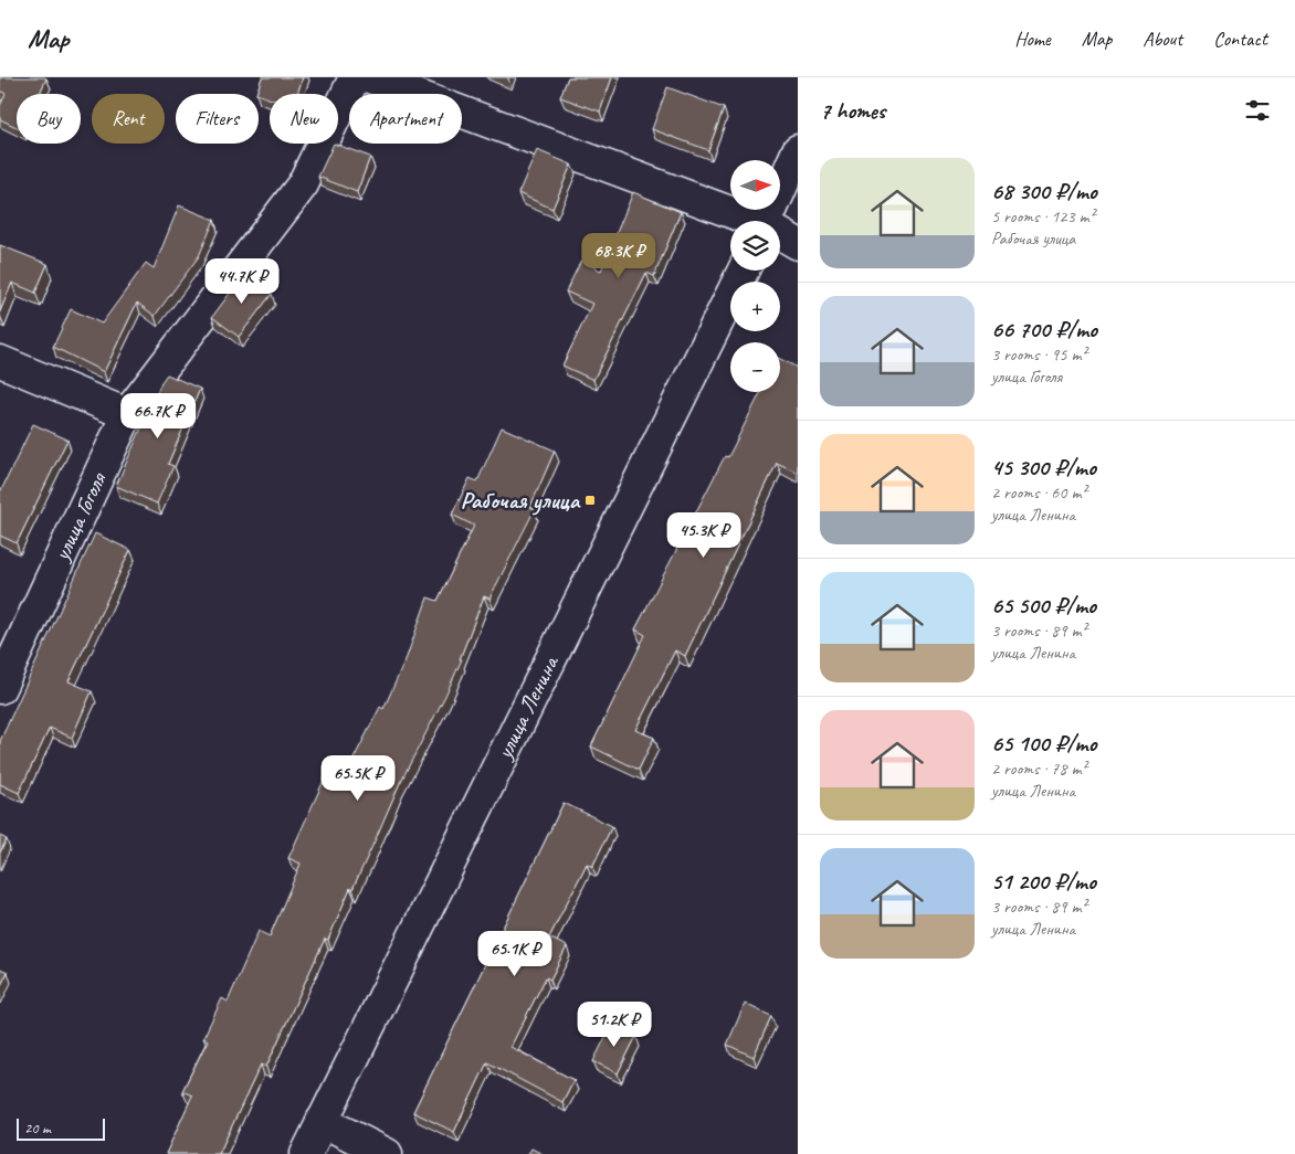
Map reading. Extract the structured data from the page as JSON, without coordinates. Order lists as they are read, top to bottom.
{
  "streets": {
    "street": ["улица Гоголя", "улица Ленина"]
  },
  "places": {
    "transit": ["Рабочая улица"]
  },
  "scale_bar": "20 m",
  "north": "right",
  "page": {
    "header": "Map",
    "nav": [
      "Home",
      "Map",
      "About",
      "Contact"
    ],
    "heading": "7 homes",
    "chip": [
      "Buy",
      "Rent",
      "Filters",
      "New",
      "Apartment"
    ],
    "list": [
      {
        "name": "68 300 ₽/mo",
        "note": "5 rooms · 123 m² · Рабочая улица"
      },
      {
        "name": "66 700 ₽/mo",
        "note": "3 rooms · 95 m² · улица Гоголя"
      },
      {
        "name": "45 300 ₽/mo",
        "note": "2 rooms · 60 m² · улица Ленина"
      },
      {
        "name": "65 500 ₽/mo",
        "note": "3 rooms · 89 m² · улица Ленина"
      },
      {
        "name": "65 100 ₽/mo",
        "note": "2 rooms · 78 m² · улица Ленина"
      },
      {
        "name": "51 200 ₽/mo",
        "note": "3 rooms · 89 m² · улица Ленина"
      }
    ],
    "map_buttons": ["+", "−"],
    "price": [
      "68.3K ₽",
      "44.7K ₽",
      "66.7K ₽",
      "45.3K ₽",
      "65.5K ₽",
      "65.1K ₽",
      "51.2K ₽"
    ],
    "scale": "20 m"
  }
}
